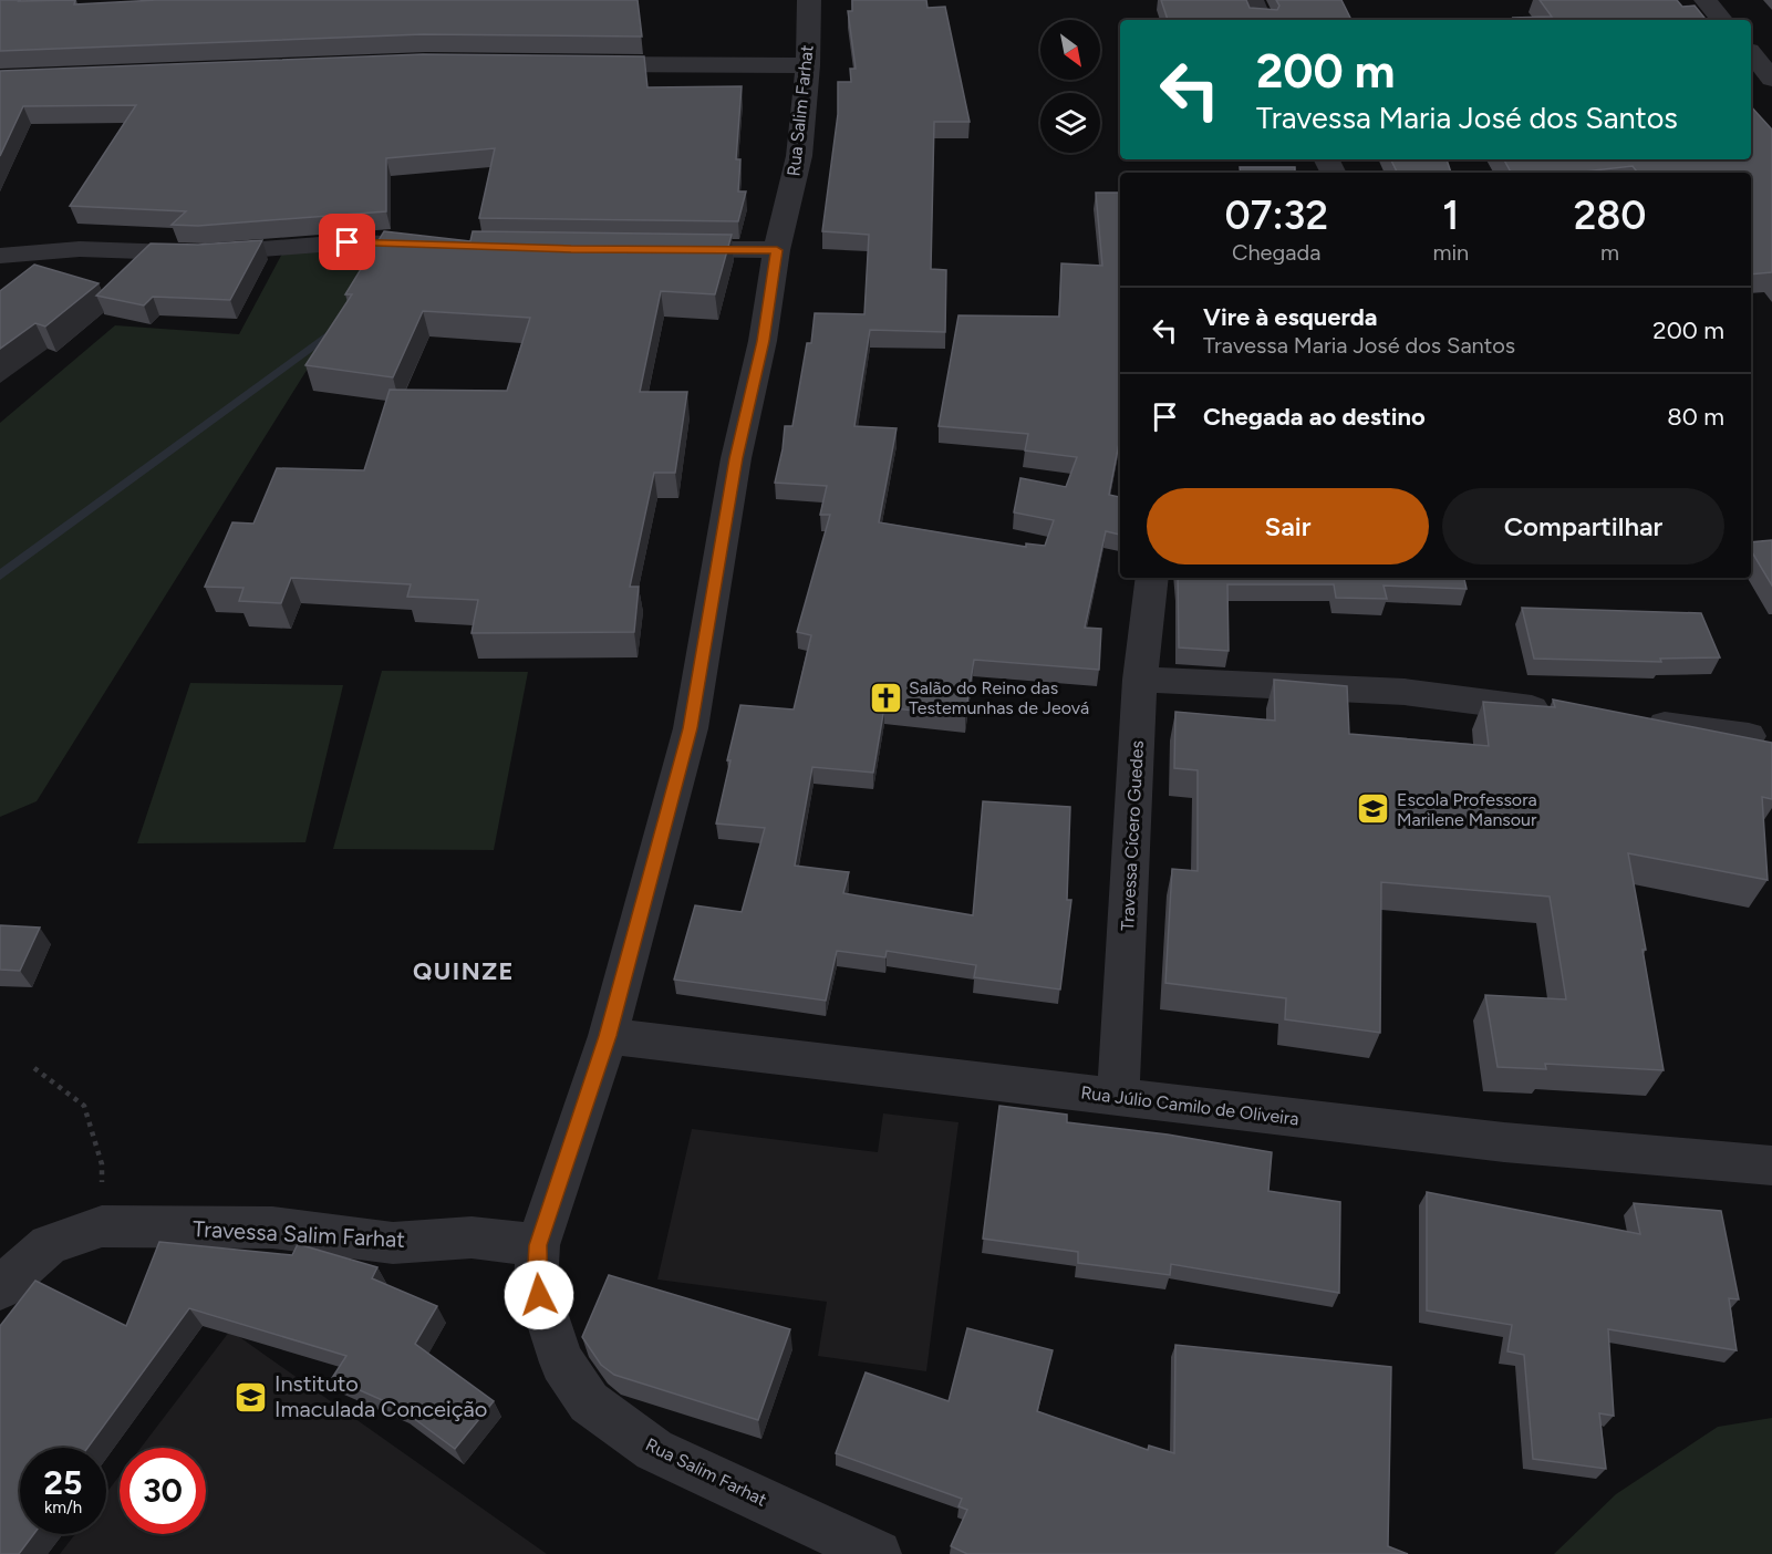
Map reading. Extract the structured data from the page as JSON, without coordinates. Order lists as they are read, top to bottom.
{
  "streets": {
    "street": [
      "Rua Salim Farhat",
      "Travessa Cícero Guedes",
      "Rua Júlio Camilo de Oliveira",
      "Travessa Salim Farhat"
    ]
  },
  "crossings": [
    ["Rua Salim Farhat", "Rua Júlio Camilo de Oliveira"],
    ["Rua Salim Farhat", "Travessa Salim Farhat"],
    ["Travessa Cícero Guedes", "Rua Júlio Camilo de Oliveira"]
  ],
  "districts": ["QUINZE"],
  "places": {
    "church": ["Salão do Reino das Testemunhas de Jeová"],
    "school or university": ["Escola Professora Marilene Mansour", "Instituto Imaculada Conceição"]
  },
  "north": "bottom right",
  "page": {
    "turn": ["200 m", "Travessa Maria José dos Santos"],
    "eta": [
      "07:32",
      "Chegada",
      "1",
      "min",
      "280",
      "m"
    ],
    "list": [
      {
        "name": "Vire à esquerda",
        "note": "Travessa Maria José dos Santos",
        "value": "200 m"
      },
      {
        "name": "Chegada ao destino",
        "value": "80 m"
      }
    ],
    "buttons": ["Sair", "Compartilhar"],
    "speed": "25 km/h",
    "limit": "30"
  }
}
